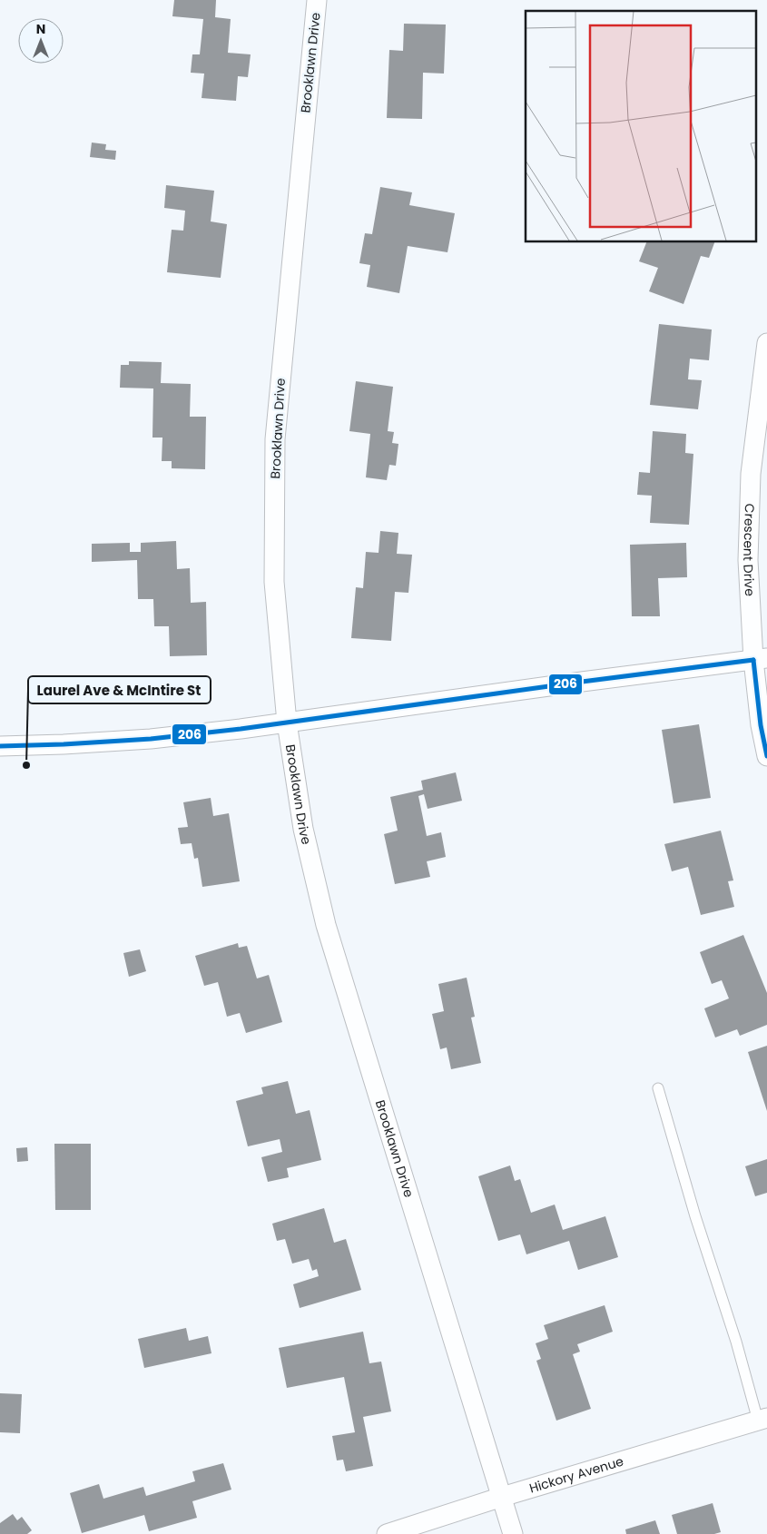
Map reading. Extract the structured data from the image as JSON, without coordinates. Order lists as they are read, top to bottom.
{
  "streets": {
    "street": ["Brooklawn Drive", "Crescent Drive", "Hickory Avenue"]
  },
  "crossings": [
    ["Brooklawn Drive", "Hickory Avenue"]
  ],
  "places": ["Laurel Ave & McIntire St"],
  "lines": ["transit line 206"],
  "north": "top"
}
